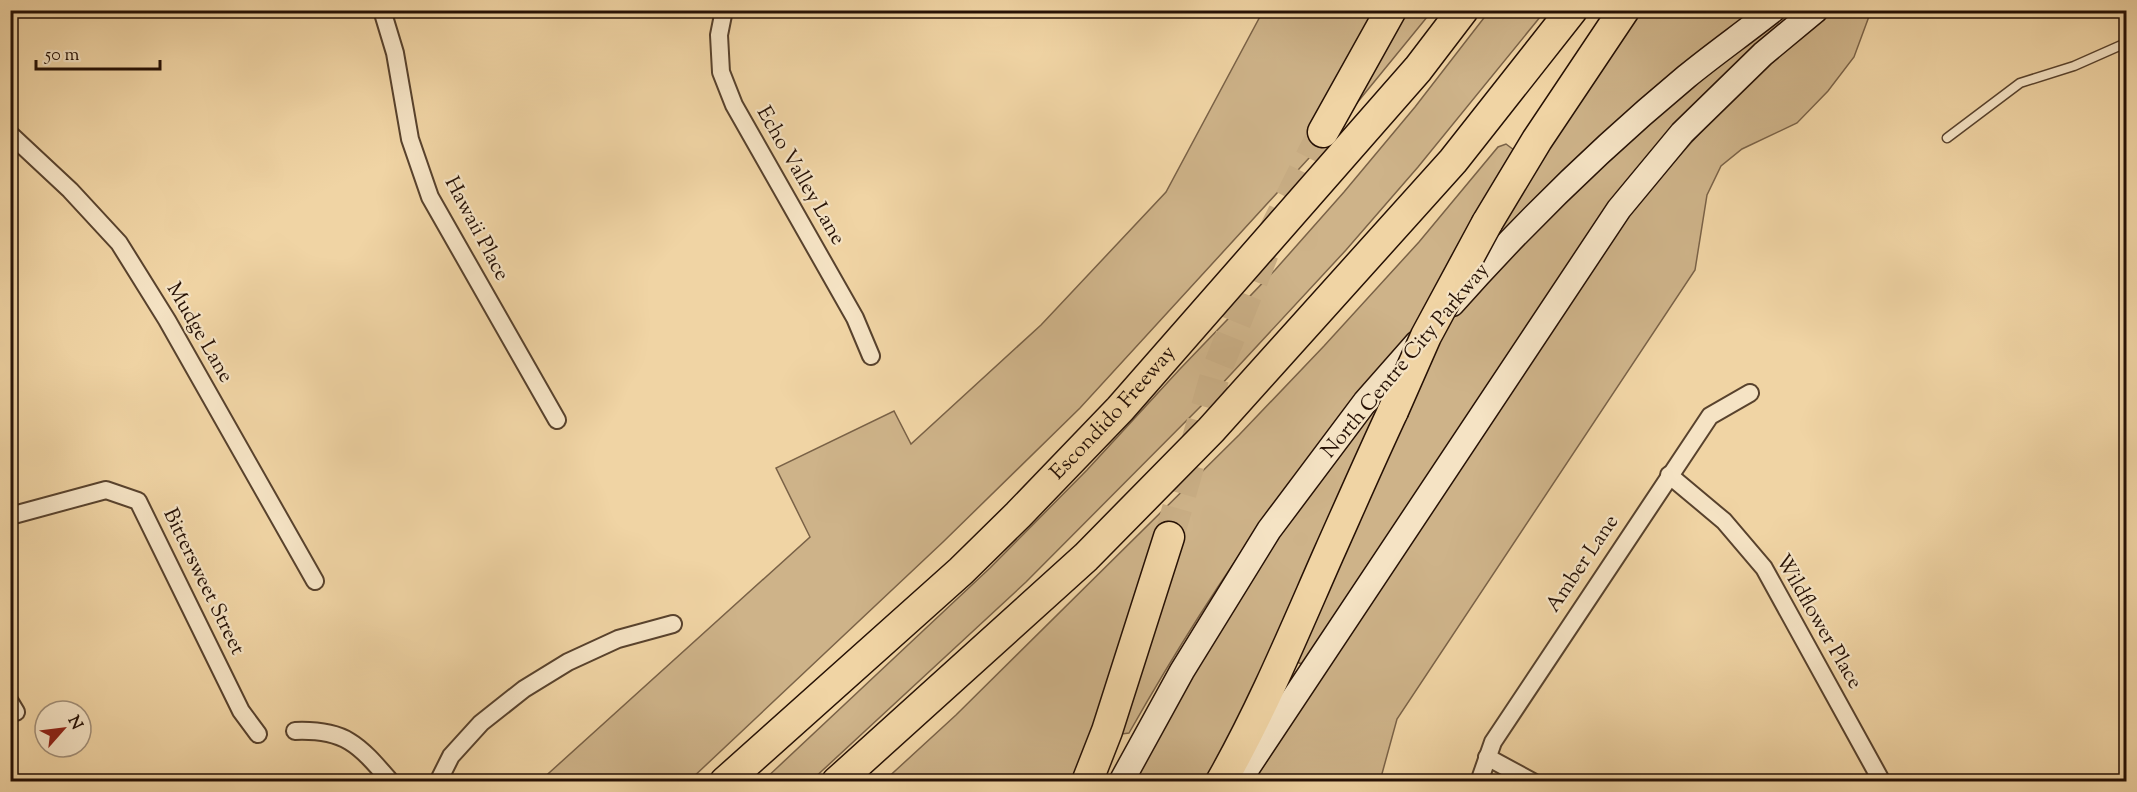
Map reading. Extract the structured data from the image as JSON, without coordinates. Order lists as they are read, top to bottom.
{
  "streets": {
    "highway": ["Escondido Freeway"],
    "main road": ["North Centre City Parkway"],
    "street": [
      "Echo Valley Lane",
      "Hawaii Place",
      "Mudge Lane",
      "Amber Lane",
      "Bittersweet Street",
      "Wildflower Place"
    ]
  },
  "crossings": [
    ["Amber Lane", "Wildflower Place"]
  ],
  "scale_bar": "50 m",
  "north": "top right"
}
